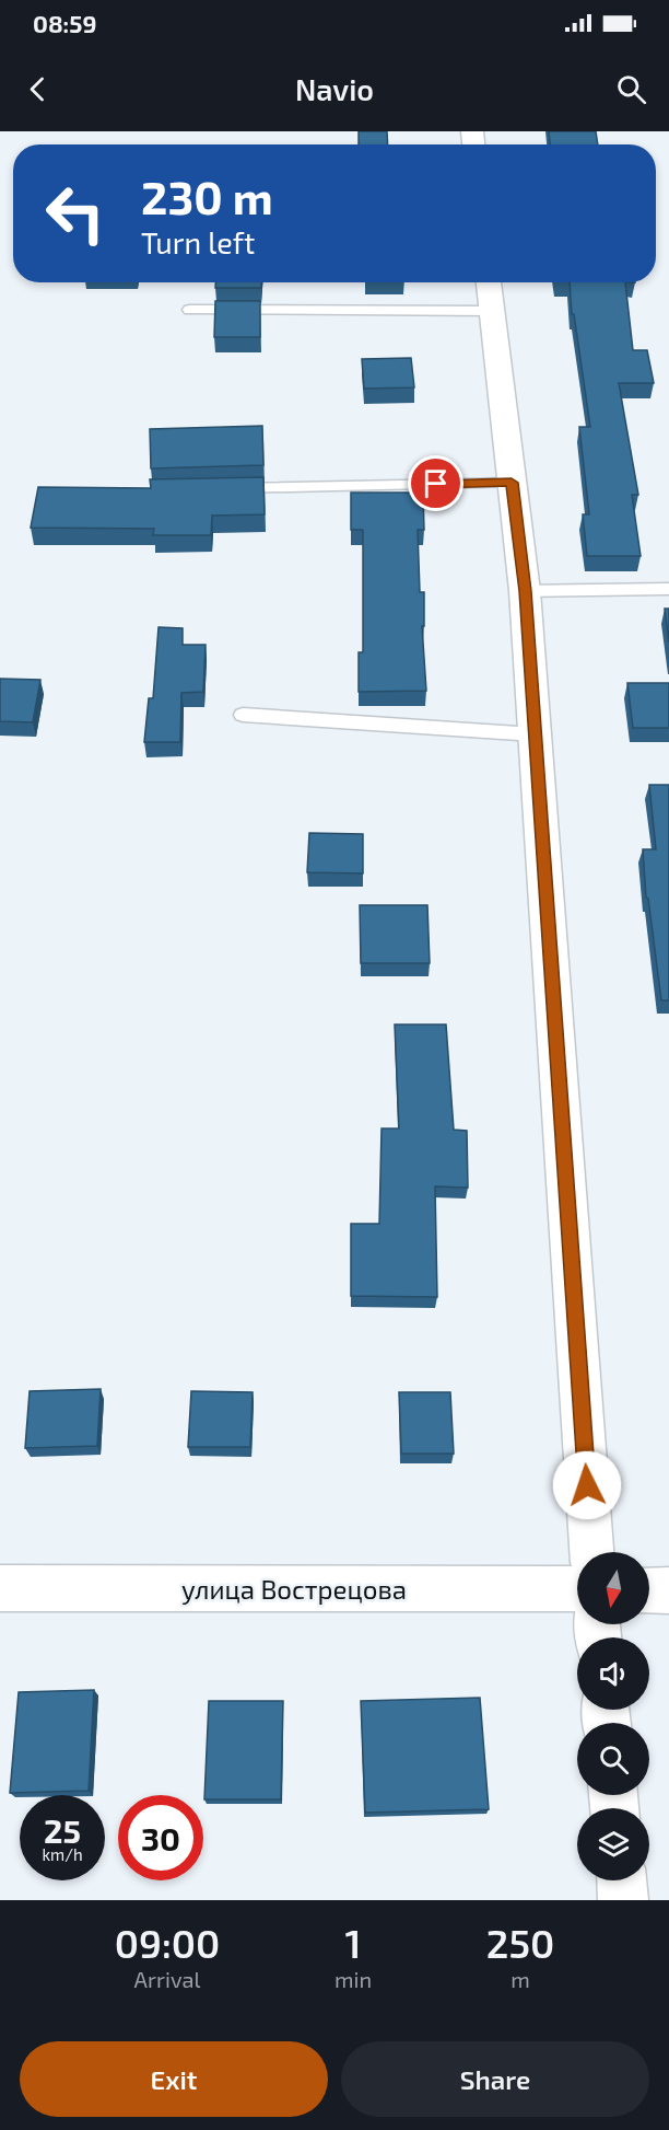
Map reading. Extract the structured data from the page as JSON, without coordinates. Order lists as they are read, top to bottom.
{
  "streets": {
    "street": ["улица Вострецова"]
  },
  "north": "bottom",
  "page": {
    "status": "08:59",
    "header": "Navio",
    "turn": ["230 m", "Turn left"],
    "speed": "25 km/h",
    "limit": "30",
    "eta": [
      "09:00",
      "Arrival",
      "1",
      "min",
      "250",
      "m"
    ],
    "buttons": ["Exit", "Share"]
  }
}
